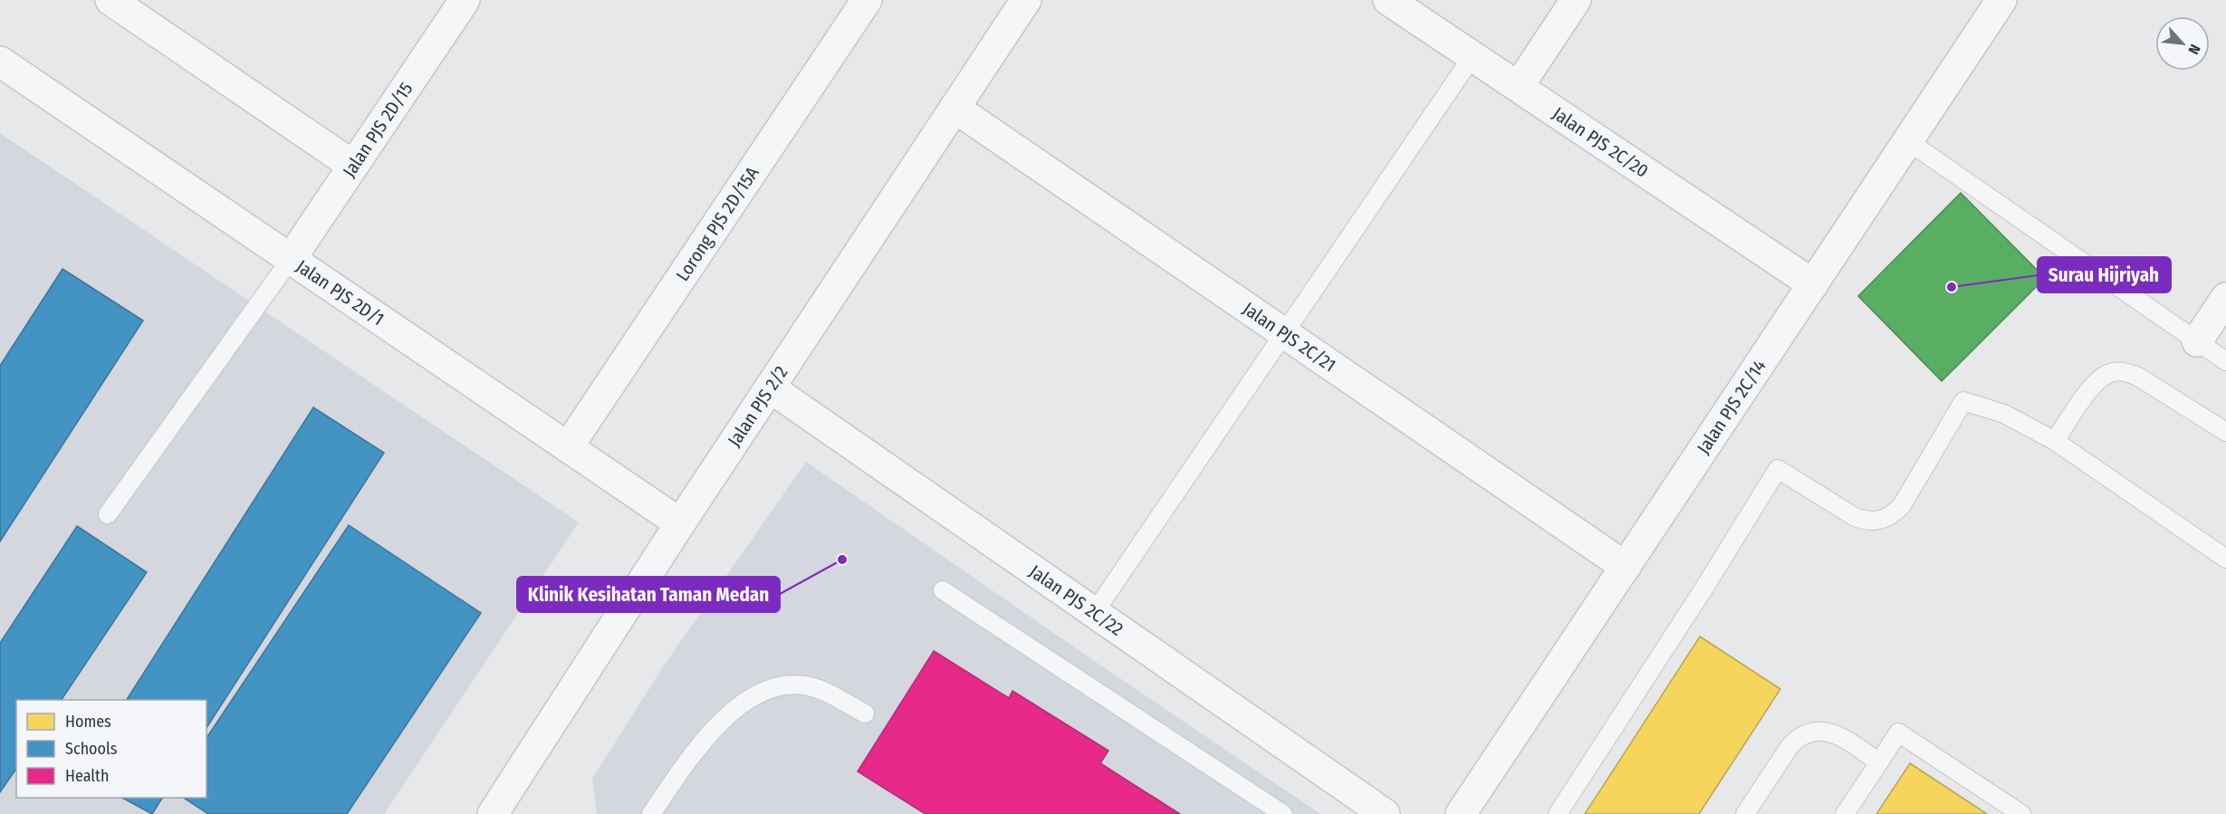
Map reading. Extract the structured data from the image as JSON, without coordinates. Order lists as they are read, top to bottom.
{
  "streets": {
    "street": [
      "Jalan PJS 2D/15",
      "Jalan PJS 2C/20",
      "Lorong PJS 2D/15A",
      "Jalan PJS 2D/1",
      "Jalan PJS 2C/21",
      "Jalan PJS 2/2",
      "Jalan PJS 2C/14",
      "Jalan PJS 2C/22"
    ]
  },
  "crossings": [
    ["Jalan PJS 2D/15", "Jalan PJS 2D/1"],
    ["Jalan PJS 2C/20", "Jalan PJS 2C/14"],
    ["Lorong PJS 2D/15A", "Jalan PJS 2D/1"],
    ["Jalan PJS 2D/1", "Jalan PJS 2/2"],
    ["Jalan PJS 2C/21", "Jalan PJS 2/2"],
    ["Jalan PJS 2C/21", "Jalan PJS 2C/14"],
    ["Jalan PJS 2/2", "Jalan PJS 2C/22"]
  ],
  "places": ["Surau Hijriyah", "Klinik Kesihatan Taman Medan"],
  "legend": ["Homes", "Schools", "Health"],
  "north": "bottom right"
}
